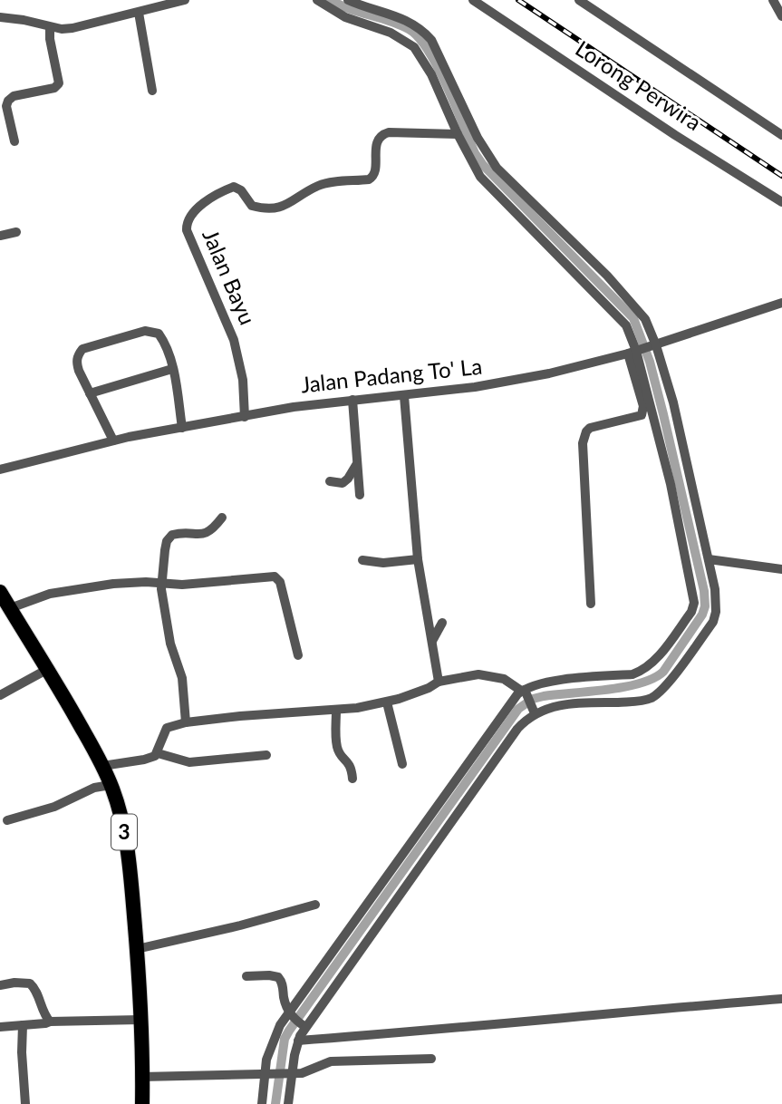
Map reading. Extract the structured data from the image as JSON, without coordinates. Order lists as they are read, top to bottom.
{
  "streets": {
    "highway": ["3"],
    "street": ["Lorong Perwira", "Jalan Bayu", "Jalan Padang To' La"]
  },
  "crossings": [
    ["Jalan Bayu", "Jalan Padang To' La"]
  ]
}
